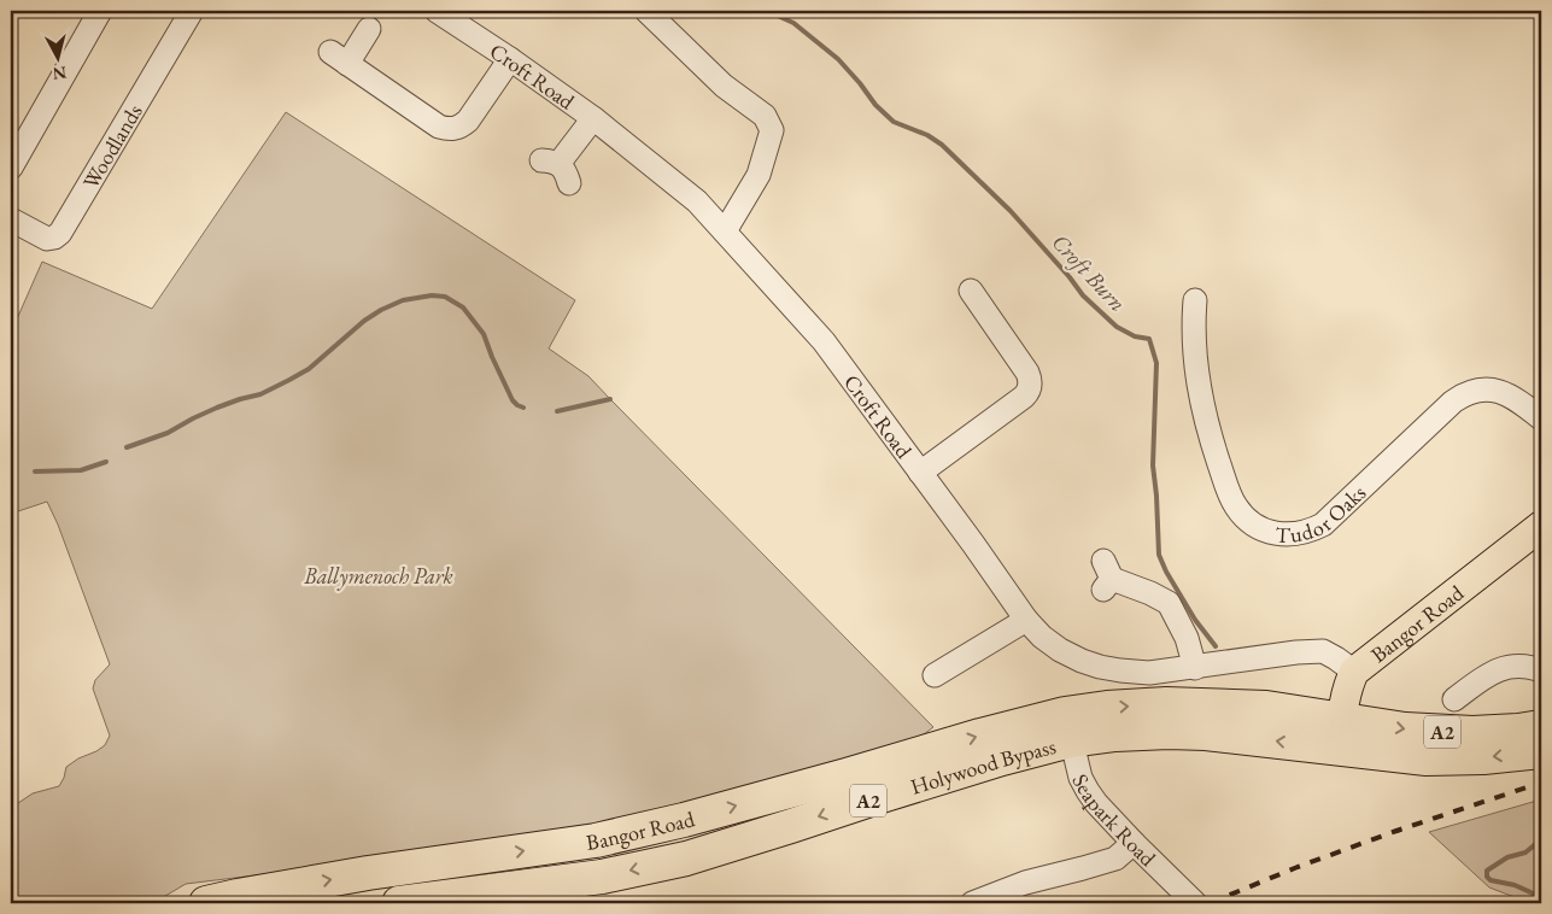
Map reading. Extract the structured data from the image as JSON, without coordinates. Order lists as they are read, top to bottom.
{
  "streets": {
    "highway": ["Bangor Road", "A2", "Holywood Bypass"],
    "street": [
      "Croft Road",
      "Woodlands",
      "Tudor Oaks",
      "Seapark Road"
    ]
  },
  "crossings": [
    ["Croft Road", "Bangor Road"],
    ["Bangor Road", "Holywood Bypass"],
    ["Bangor Road", "Seapark Road"],
    ["Holywood Bypass", "Seapark Road"]
  ],
  "one_way": ["Bangor Road"],
  "water": ["Croft Burn"],
  "parks": ["Ballymenoch Park"],
  "north": "bottom"
}
